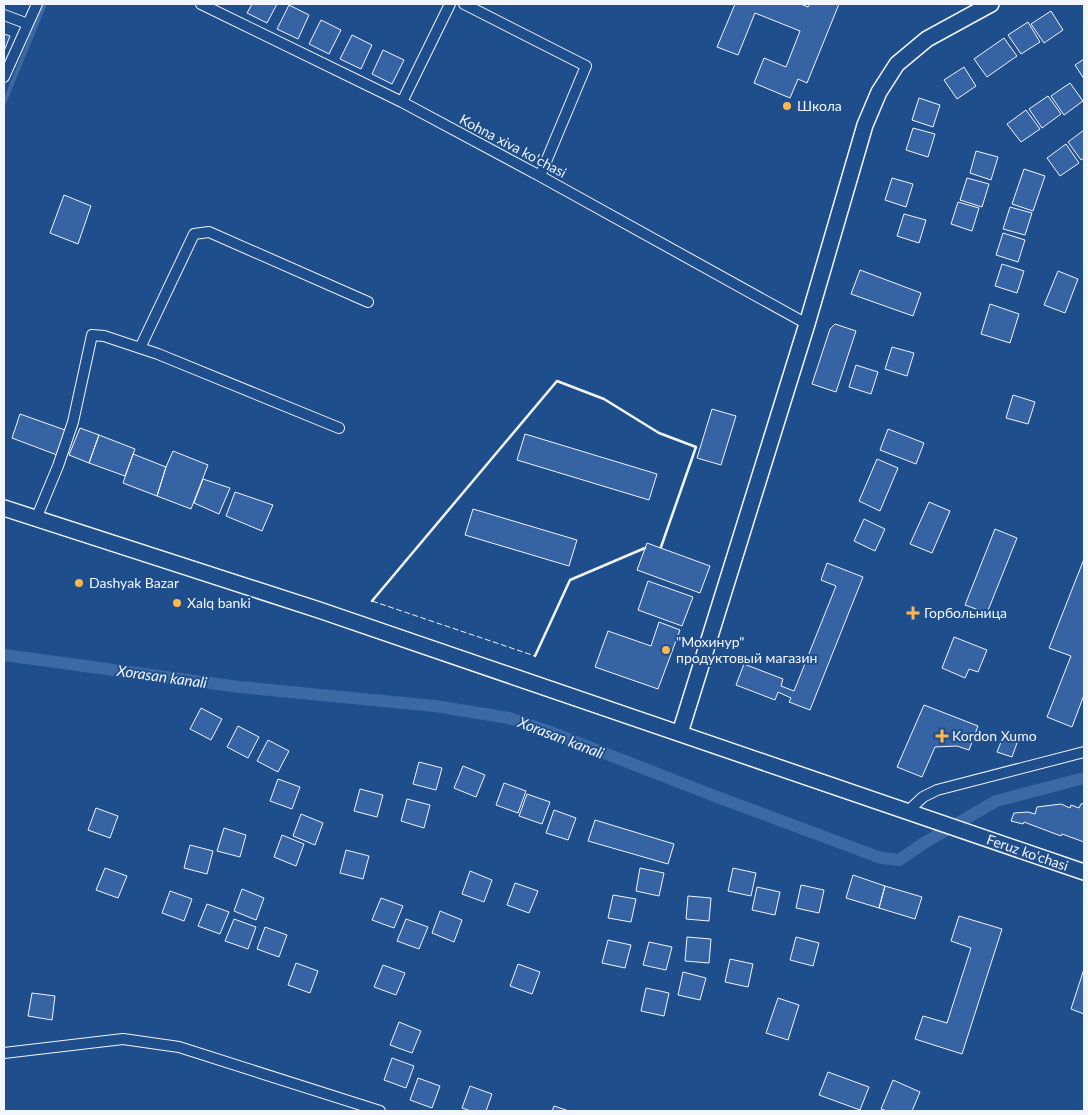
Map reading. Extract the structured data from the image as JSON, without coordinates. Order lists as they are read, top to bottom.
{
  "streets": {
    "main road": ["Feruz ko'chasi"],
    "street": ["Kohna xiva ko'chasi"]
  },
  "water": ["Xorasan kanali"],
  "places": {
    "other": [
      "Школа",
      "Dashyak Bazar",
      "Xalq banki",
      "\"Мохинур\" продуктовый магазин"
    ],
    "health": ["Горбольница", "Kordon Xumo"]
  }
}
